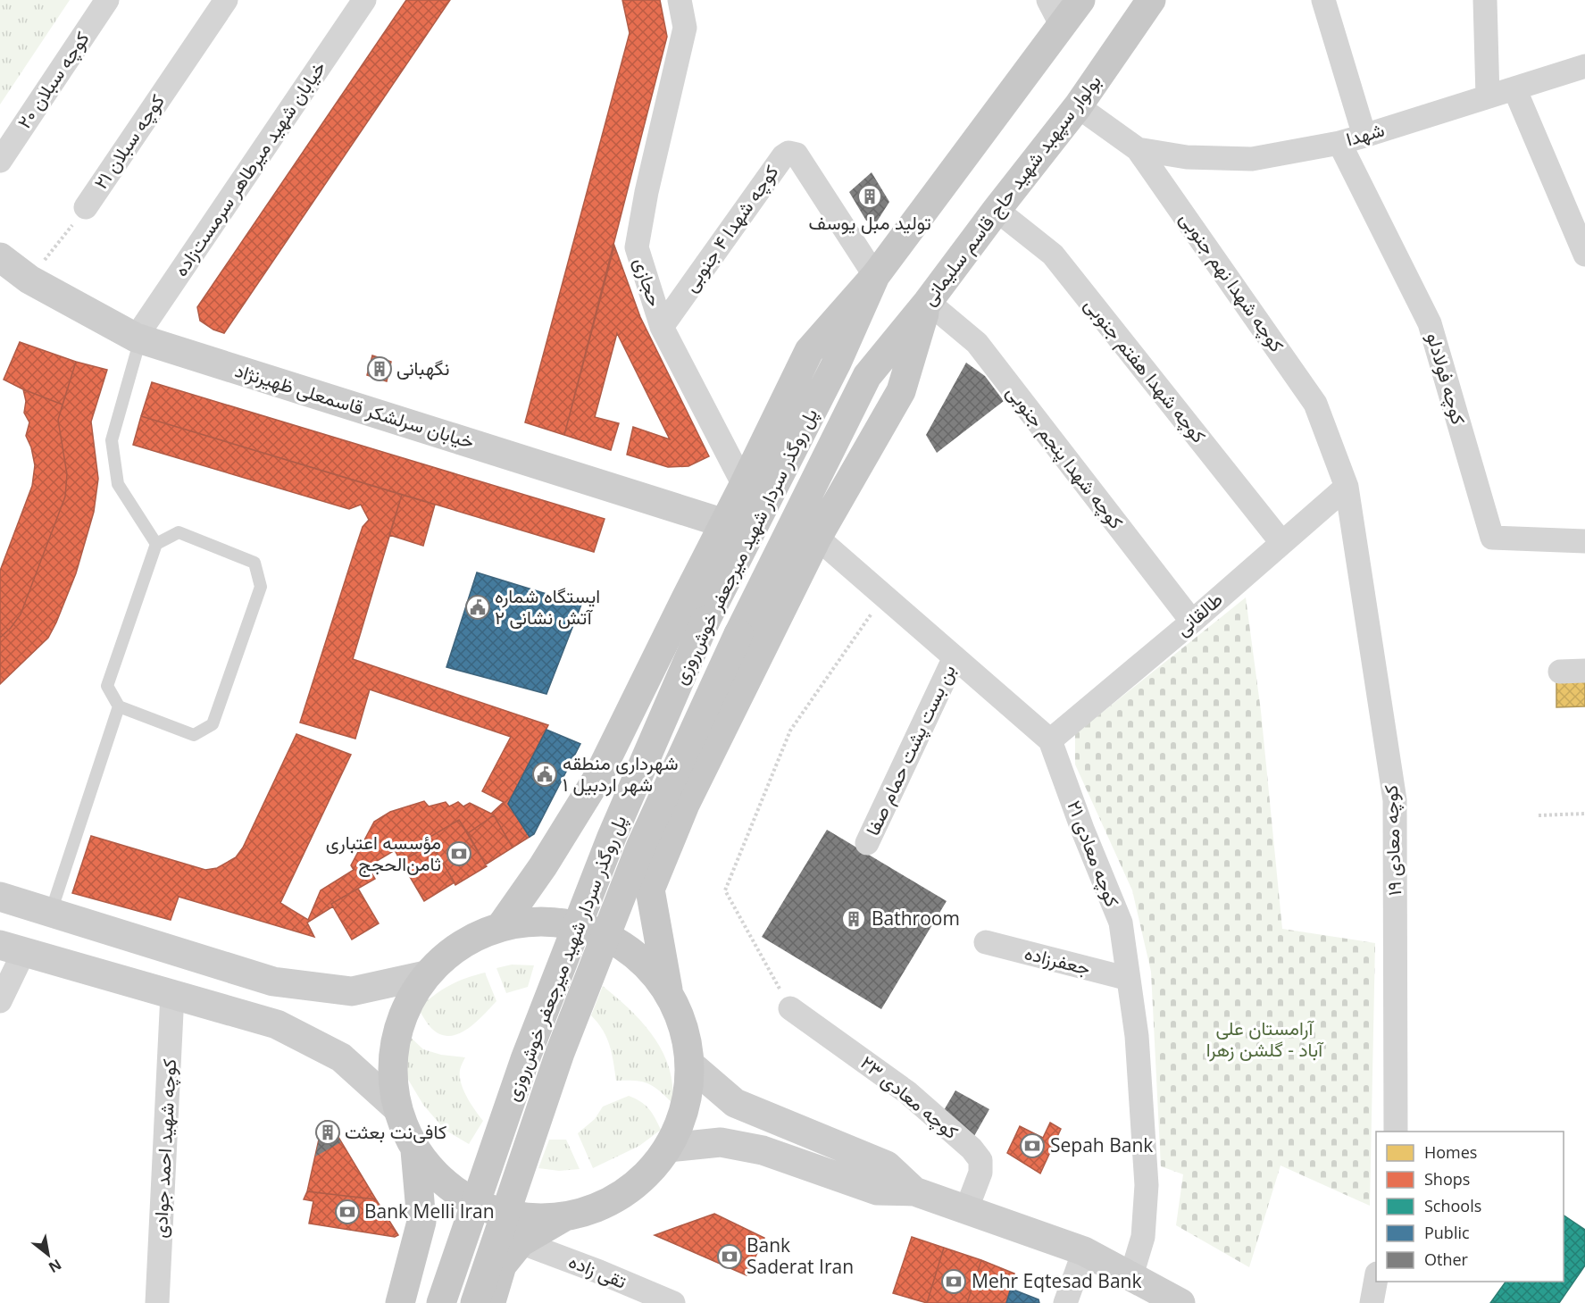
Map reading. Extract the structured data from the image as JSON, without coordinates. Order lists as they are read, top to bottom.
{
  "streets": {
    "main road": ["بولوار سپهبد شهید حاج قاسم سلیمانی", "خیابان سرلشکر قاسمعلی ظهیرنژاد", "پل روگذر سردار شهید میرجعفر خوش‌روزی"],
    "street": [
      "کوچه سبلان ۲۰",
      "شهدا",
      "کوچه سبلان ۲۱",
      "خیابان شهید میرطاهر سرمست‌زاده",
      "کوچه شهدا ۴ جنوبی",
      "حجازی",
      "کوچه شهدا نهم جنوبی",
      "کوچه شهدا هفتم جنوبی",
      "کوچه فولادلو",
      "کوچه شهدا پنجم جنوبی",
      "طالقانی",
      "بن بست پشت حمام صفا",
      "کوچه معادی ۱۹",
      "کوچه معادی ۲۱",
      "جعفرزاده",
      "کوچه معادی ۲۳",
      "کوچه شهید احمد جوادی",
      "تقی زاده"
    ]
  },
  "crossings": [
    ["شهدا", "کوچه شهدا نهم جنوبی"],
    ["شهدا", "کوچه فولادلو"],
    ["کوچه سبلان ۲۱", "خیابان سرلشکر قاسمعلی ظهیرنژاد"],
    ["خیابان شهید میرطاهر سرمست‌زاده", "خیابان سرلشکر قاسمعلی ظهیرنژاد"],
    ["بولوار سپهبد شهید حاج قاسم سلیمانی", "کوچه شهدا نهم جنوبی"],
    ["بولوار سپهبد شهید حاج قاسم سلیمانی", "کوچه شهدا هفتم جنوبی"],
    ["بولوار سپهبد شهید حاج قاسم سلیمانی", "کوچه شهدا پنجم جنوبی"],
    ["بولوار سپهبد شهید حاج قاسم سلیمانی", "پل روگذر سردار شهید میرجعفر خوش‌روزی"],
    ["کوچه شهدا ۴ جنوبی", "حجازی"],
    ["کوچه شهدا ۴ جنوبی", "پل روگذر سردار شهید میرجعفر خوش‌روزی"],
    ["کوچه شهدا نهم جنوبی", "طالقانی"],
    ["کوچه شهدا نهم جنوبی", "کوچه معادی ۱۹"],
    ["کوچه شهدا هفتم جنوبی", "طالقانی"],
    ["کوچه شهدا پنجم جنوبی", "طالقانی"],
    ["طالقانی", "کوچه معادی ۱۹"],
    ["طالقانی", "کوچه معادی ۲۱"],
    ["بن بست پشت حمام صفا", "کوچه معادی ۲۱"],
    ["کوچه معادی ۲۱", "جعفرزاده"]
  ],
  "parks": ["آرامستان علی آباد - گلشن زهرا"],
  "places": {
    "building": [
      "تولید مبل یوسف",
      "نگهبانی",
      "Bathroom",
      "کافی‌نت بعثت"
    ],
    "public building": ["ایستگاه شماره ۲ آتش نشانی", "شهرداری منطقه ۱ شهر اردبیل"],
    "bank": [
      "مؤسسه اعتباری ثامن‌الحجج",
      "Sepah Bank",
      "Bank Melli Iran",
      "Bank Saderat Iran",
      "Mehr Eqtesad Bank"
    ]
  },
  "legend": [
    "Homes",
    "Shops",
    "Schools",
    "Public",
    "Other"
  ],
  "north": "bottom right"
}
